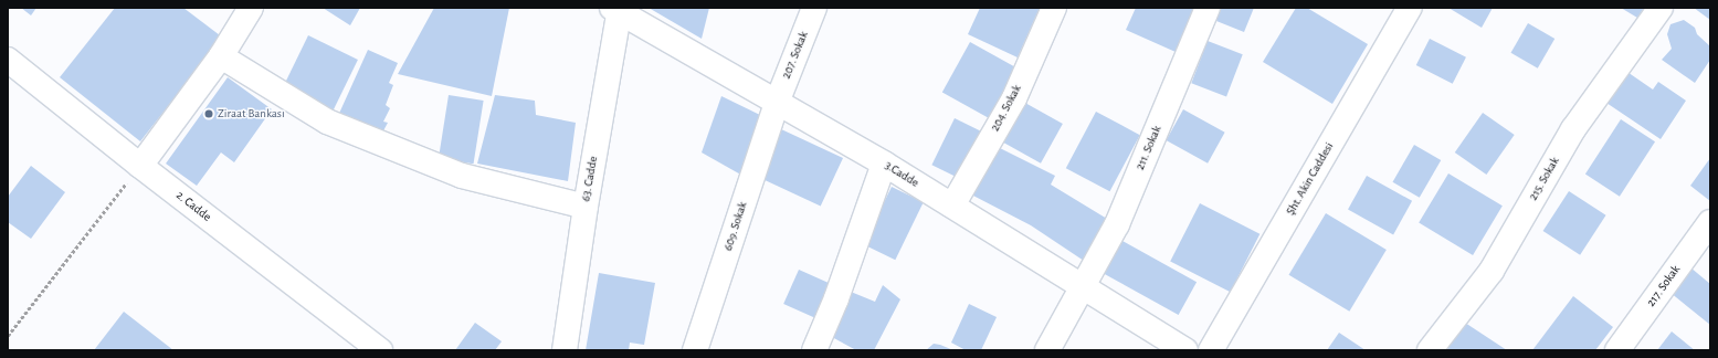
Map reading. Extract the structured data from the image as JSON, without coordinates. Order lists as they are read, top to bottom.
{
  "streets": {
    "street": [
      "207. Sokak",
      "204. Sokak",
      "211. Sokak",
      "3.Cadde",
      "63. Cadde",
      "Şht. Akin Caddesi",
      "215. Sokak",
      "2. Cadde",
      "609. Sokak",
      "217. Sokak"
    ]
  },
  "crossings": [
    ["207. Sokak", "3.Cadde"],
    ["207. Sokak", "609. Sokak"],
    ["204. Sokak", "3.Cadde"],
    ["211. Sokak", "3.Cadde"],
    ["3.Cadde", "63. Cadde"],
    ["3.Cadde", "609. Sokak"]
  ],
  "places": ["Ziraat Bankası"]
}
